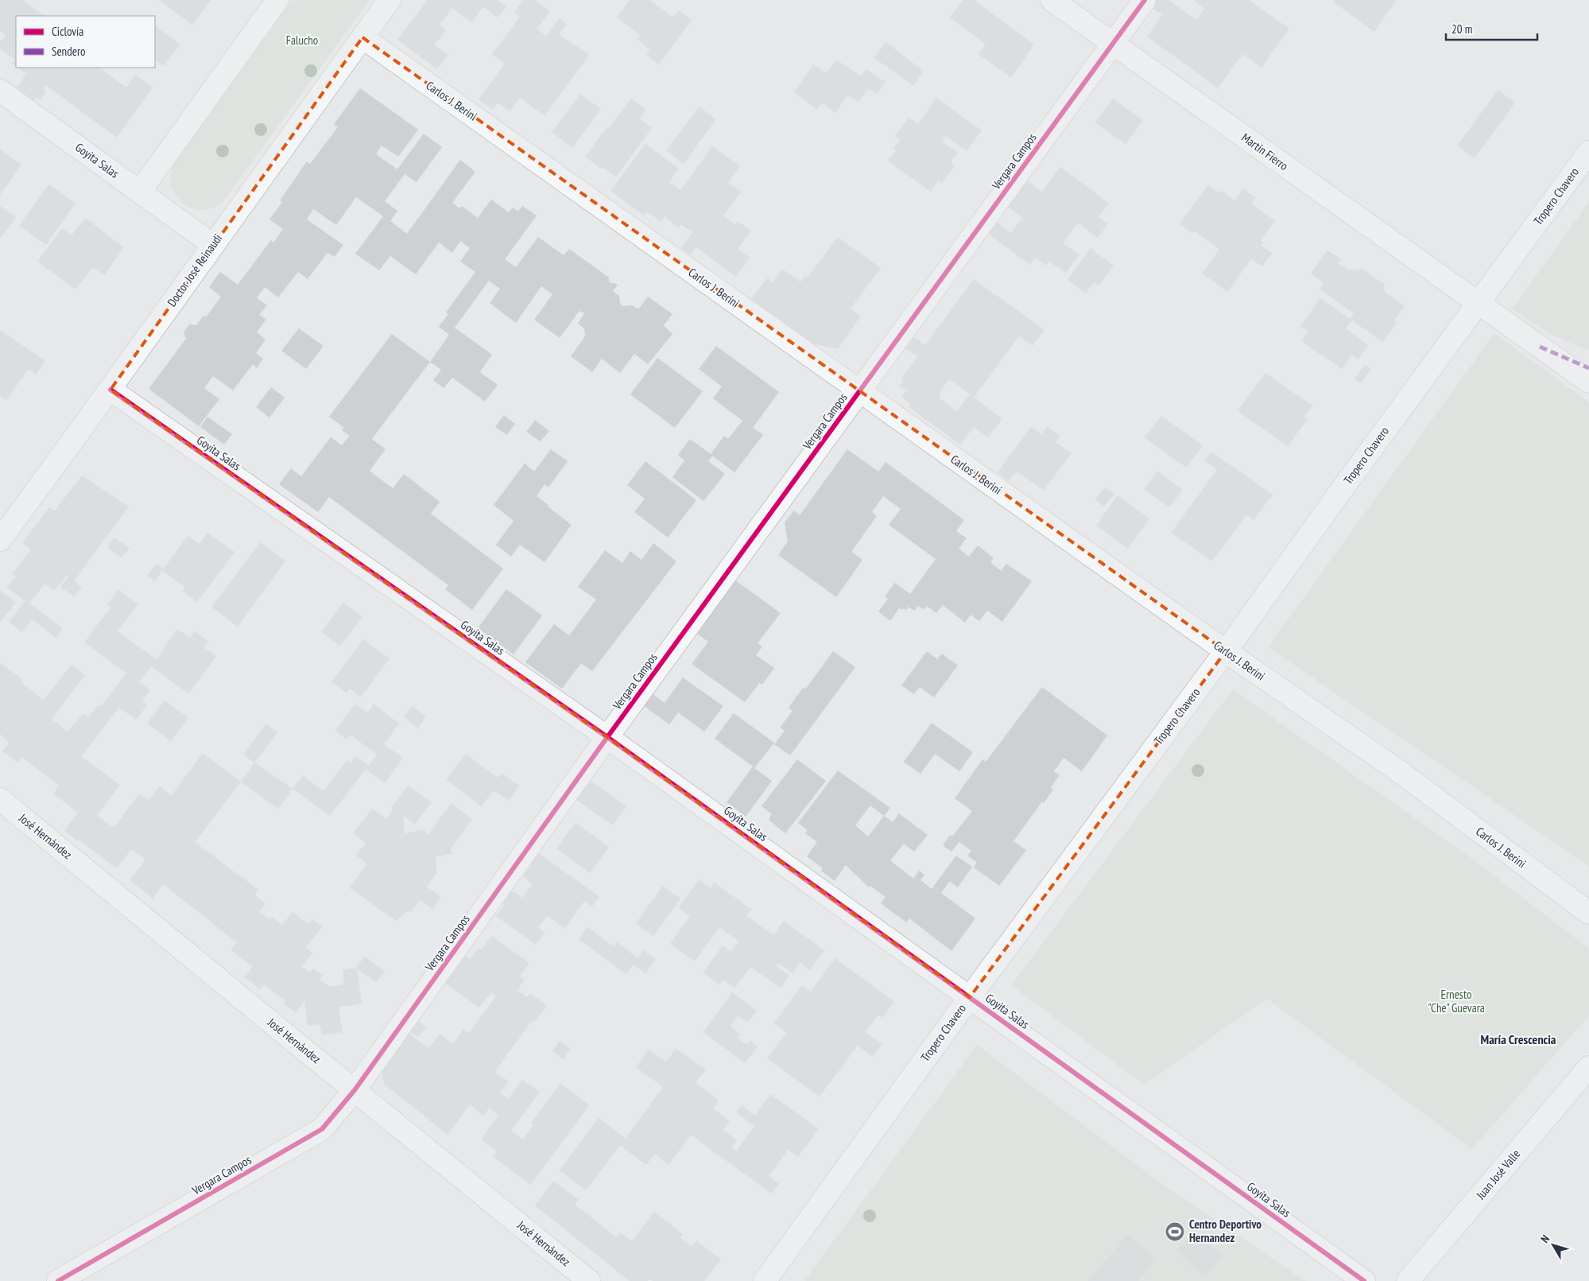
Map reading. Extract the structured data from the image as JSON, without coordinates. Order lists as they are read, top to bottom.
{
  "streets": {
    "street": [
      "Carlos J. Berini",
      "Martín Fierro",
      "Goyita Salas",
      "Vergara Campos",
      "Tropero Chavero",
      "Doctor José Reinaudi",
      "José Hernández",
      "Juan José Valle"
    ]
  },
  "crossings": [
    ["Carlos J. Berini", "Vergara Campos"],
    ["Carlos J. Berini", "Tropero Chavero"],
    ["Carlos J. Berini", "Doctor José Reinaudi"],
    ["Martín Fierro", "Vergara Campos"],
    ["Martín Fierro", "Tropero Chavero"],
    ["Goyita Salas", "Vergara Campos"],
    ["Goyita Salas", "Tropero Chavero"],
    ["Goyita Salas", "Doctor José Reinaudi"],
    ["Vergara Campos", "José Hernández"]
  ],
  "districts": ["María Crescencia"],
  "parks": ["Falucho", "Ernesto \"Che\" Guevara"],
  "places": {
    "sports": ["Centro Deportivo Hernandez"]
  },
  "legend": ["Ciclovía", "Sendero"],
  "scale_bar": "20 m",
  "north": "top left"
}
